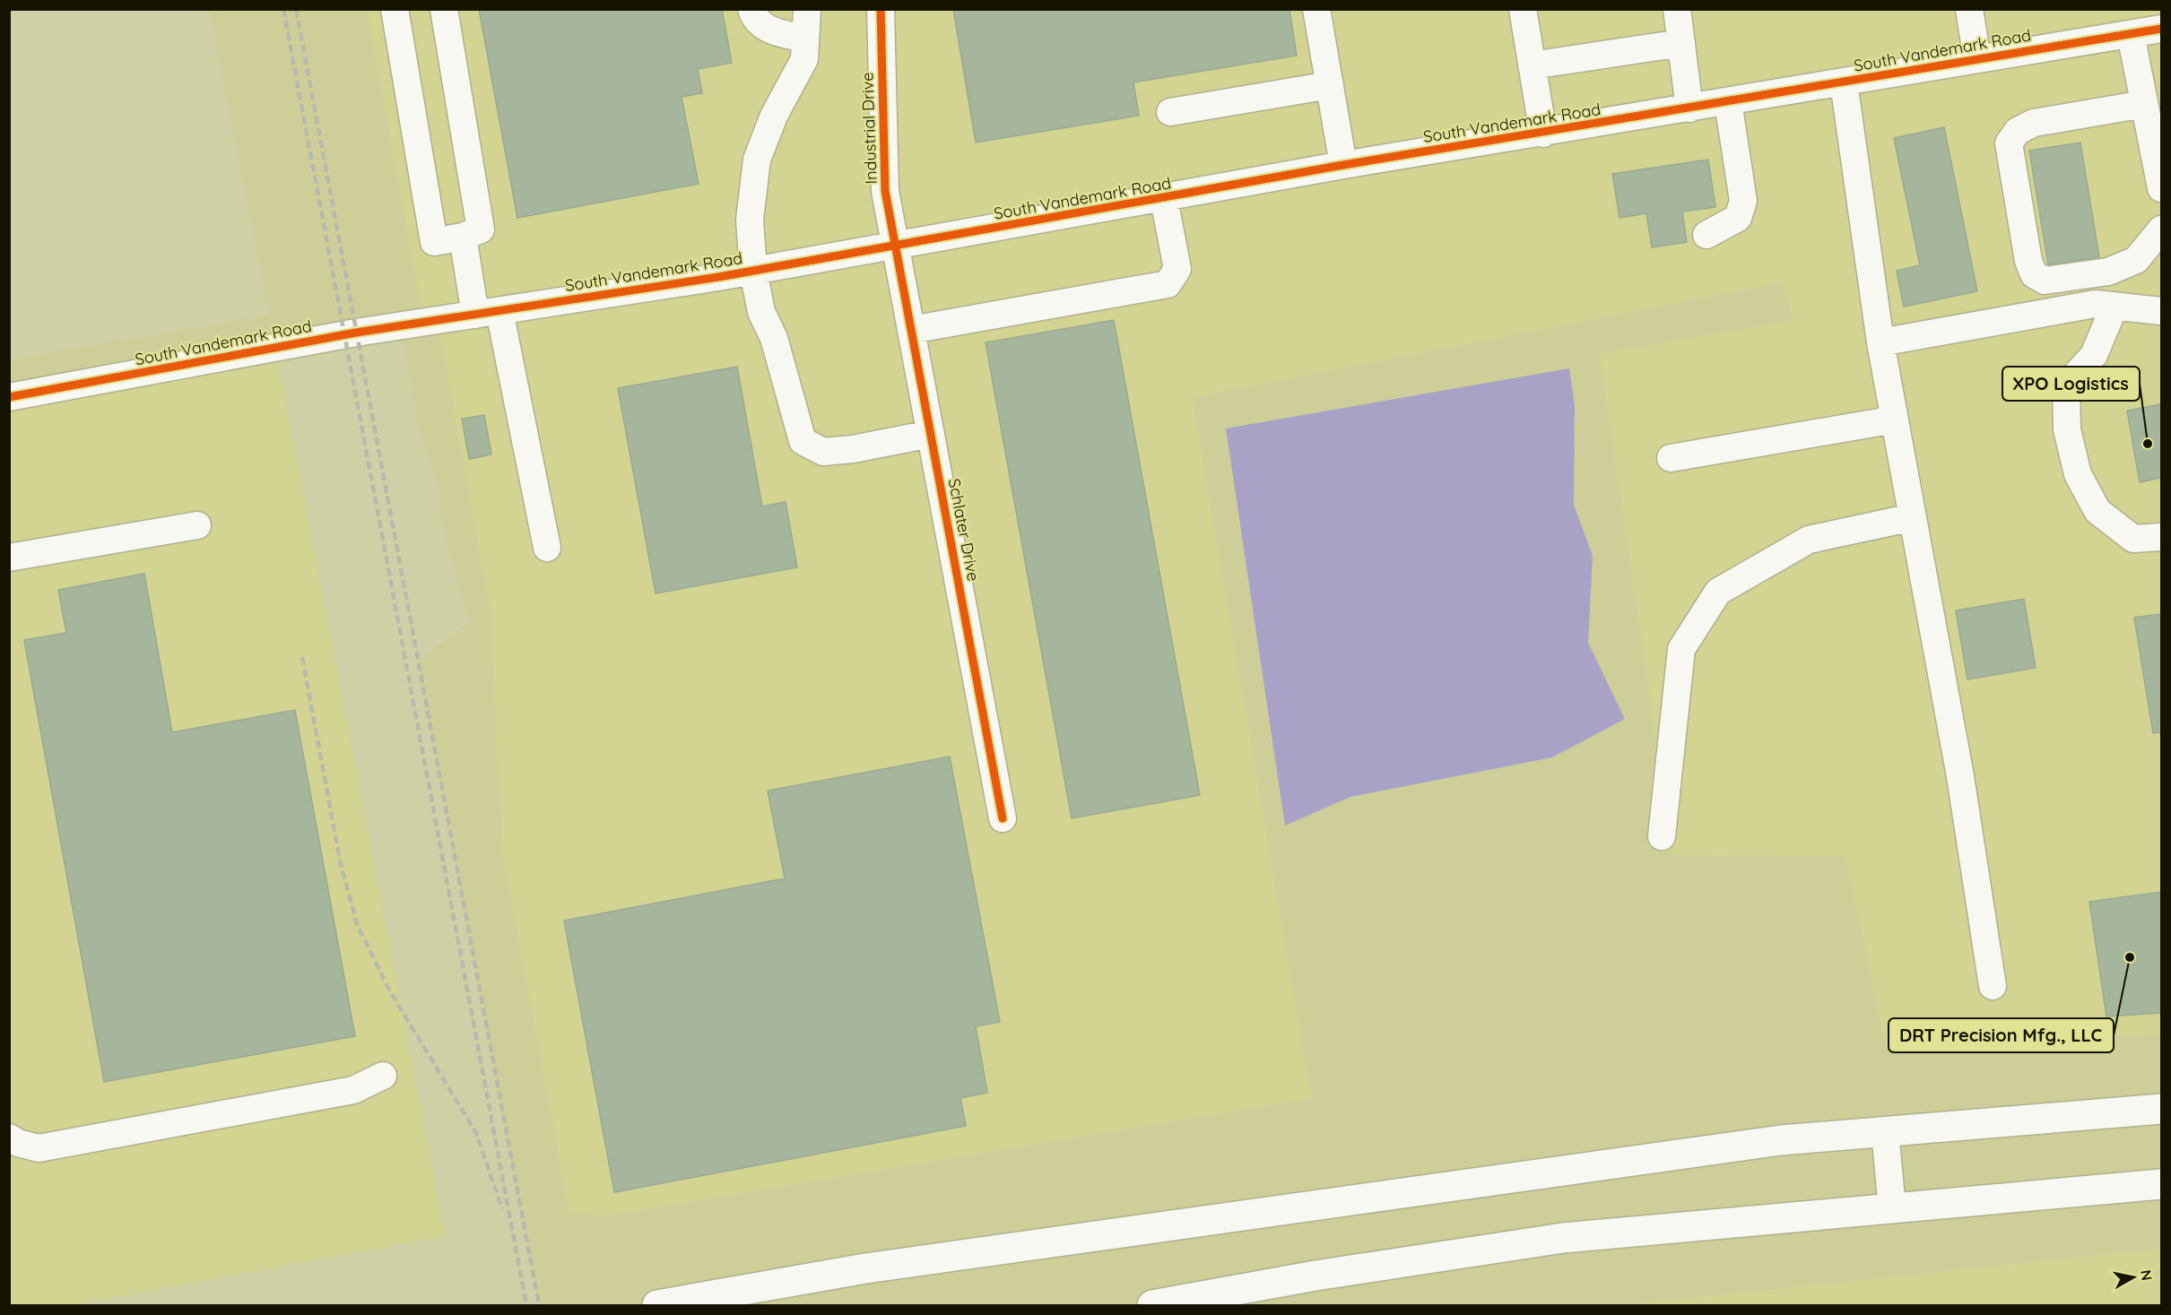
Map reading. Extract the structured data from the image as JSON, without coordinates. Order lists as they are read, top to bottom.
{
  "streets": {
    "street": ["South Vandemark Road", "Industrial Drive", "Schlater Drive"]
  },
  "crossings": [
    ["South Vandemark Road", "Industrial Drive"],
    ["South Vandemark Road", "Schlater Drive"],
    ["Industrial Drive", "Schlater Drive"]
  ],
  "places": ["XPO Logistics", "DRT Precision Mfg., LLC"],
  "north": "right"
}
